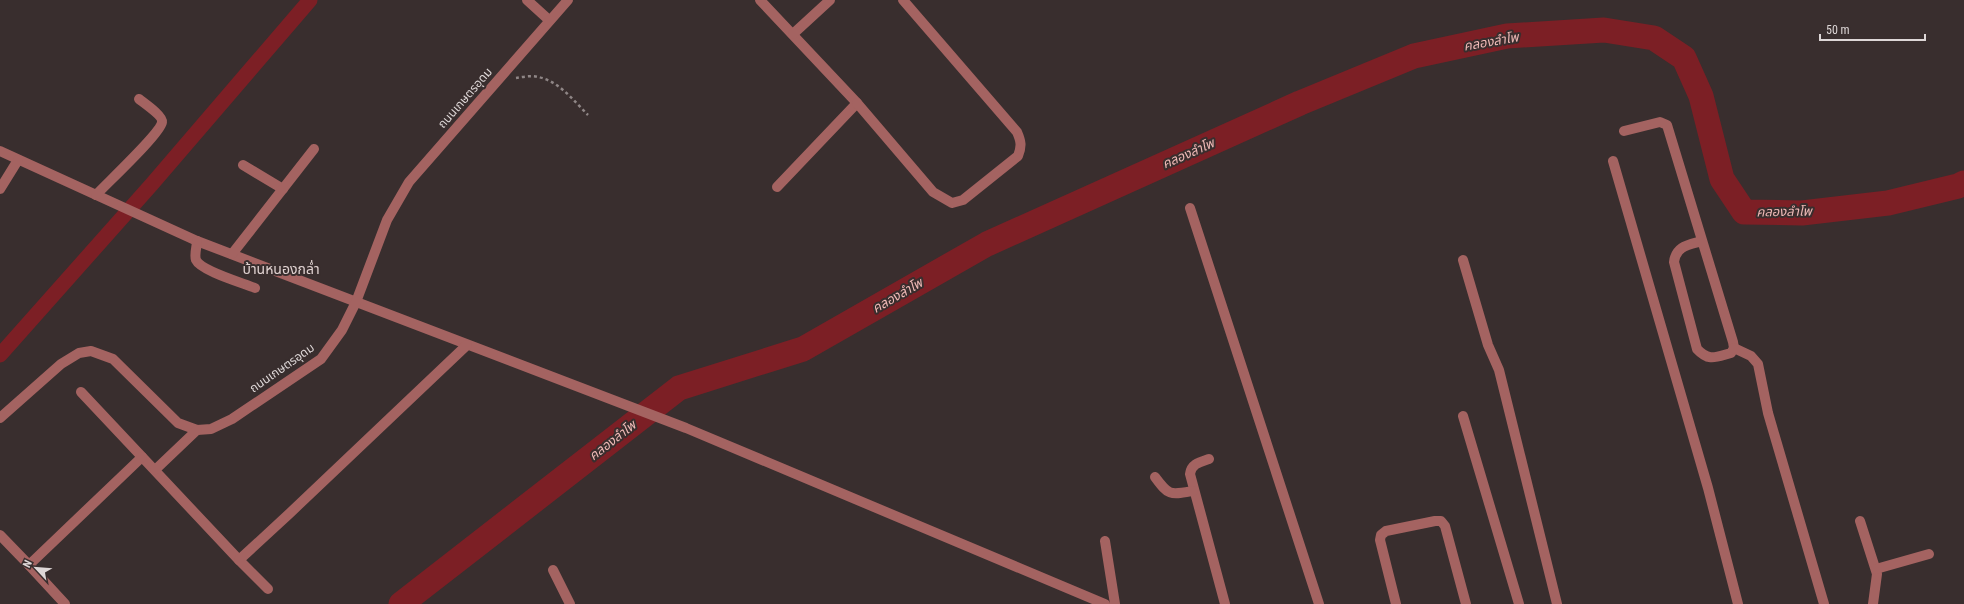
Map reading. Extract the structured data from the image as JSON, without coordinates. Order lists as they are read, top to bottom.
{
  "streets": {
    "street": ["ถนนเกษตรอุดม"]
  },
  "districts": ["บ้านหนองกล่ำ"],
  "water": ["คลองลำโพ"],
  "scale_bar": "50 m",
  "north": "top left"
}
